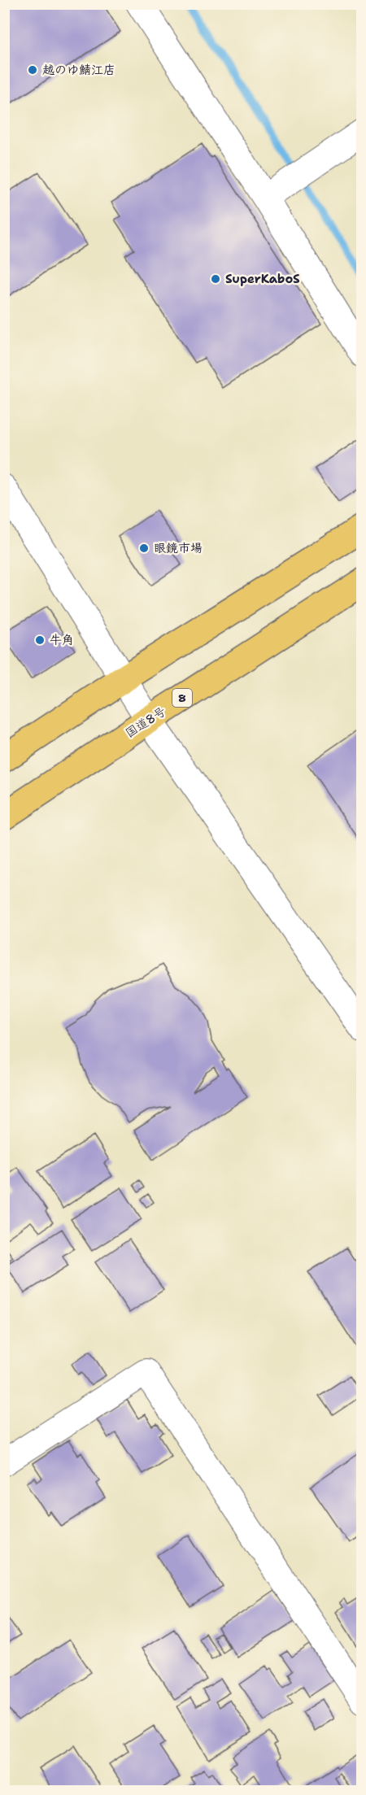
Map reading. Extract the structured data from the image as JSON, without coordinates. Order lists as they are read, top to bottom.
{
  "streets": {
    "highway": ["8", "国道8号"]
  },
  "places": [
    "越のゆ鯖江店",
    "SuperKaboS",
    "眼鏡市場",
    "牛角"
  ]
}
